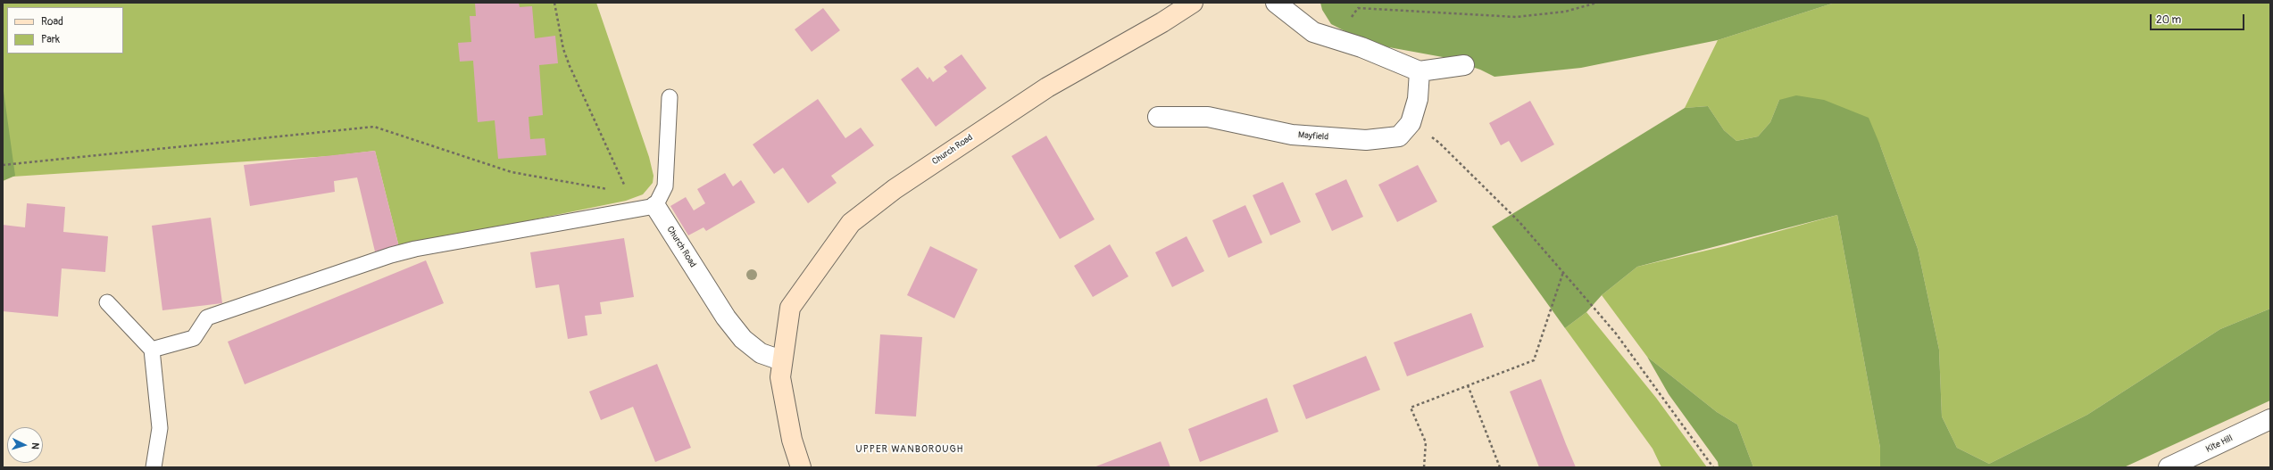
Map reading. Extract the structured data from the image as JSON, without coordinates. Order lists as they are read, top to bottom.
{
  "streets": {
    "street": ["Mayfield", "Church Road", "Kite Hill"]
  },
  "districts": ["UPPER WANBOROUGH"],
  "legend": ["Road", "Park"],
  "scale_bar": "20 m",
  "north": "right"
}
